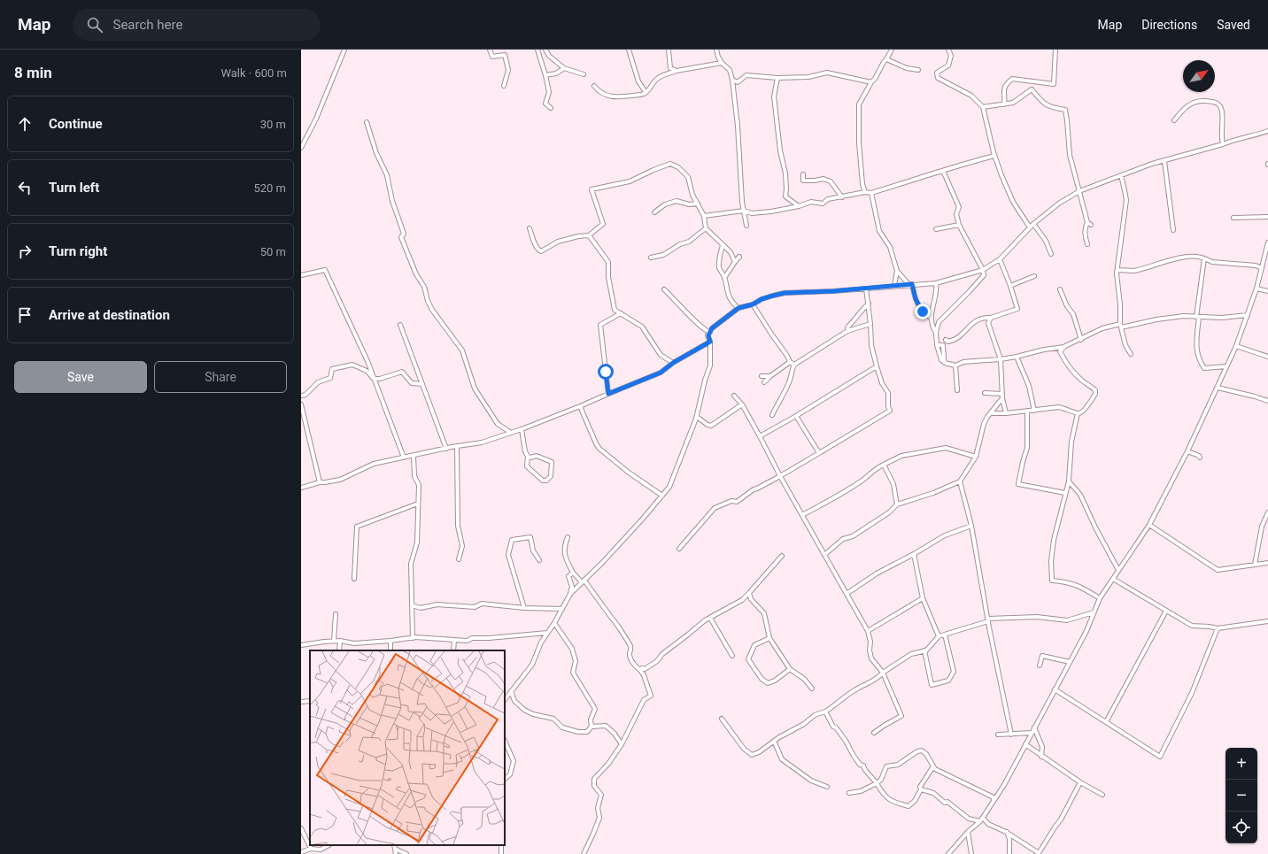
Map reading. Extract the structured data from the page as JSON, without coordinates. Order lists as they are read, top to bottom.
{
  "north": "top right",
  "page": {
    "header": "Map",
    "search": "Search here",
    "nav": ["Map", "Directions", "Saved"],
    "heading": ["8 min", "Walk · 600 m"],
    "list": [
      ["Continue", "30 m"],
      ["Turn left", "520 m"],
      ["Turn right", "50 m"],
      "Arrive at destination"
    ],
    "buttons": ["Save", "Share"],
    "map_buttons": ["+", "−"]
  }
}
